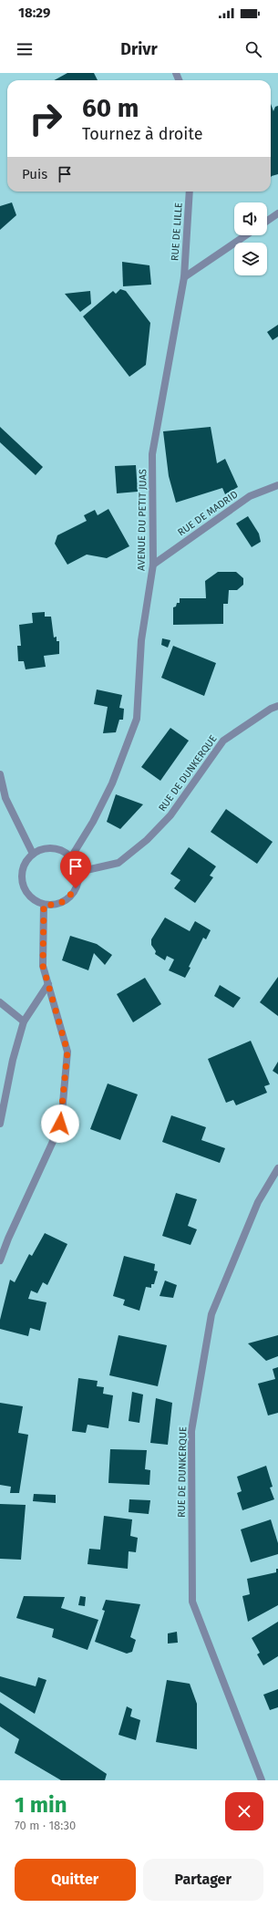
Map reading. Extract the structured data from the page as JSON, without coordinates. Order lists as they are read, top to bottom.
{
  "streets": {
    "street": [
      "RUE DE LILLE",
      "RUE DE MADRID",
      "AVENUE DU PETIT JUAS",
      "RUE DE DUNKERQUE"
    ]
  },
  "crossings": [
    ["RUE DE LILLE", "AVENUE DU PETIT JUAS"],
    ["RUE DE MADRID", "AVENUE DU PETIT JUAS"],
    ["AVENUE DU PETIT JUAS", "RUE DE DUNKERQUE"]
  ],
  "page": {
    "status": "18:29",
    "header": "Drivr",
    "turn": ["60 m", "Tournez à droite"],
    "then": "Puis",
    "heading": ["1 min", "70 m · 18:30"],
    "buttons": ["Quitter", "Partager"]
  }
}
